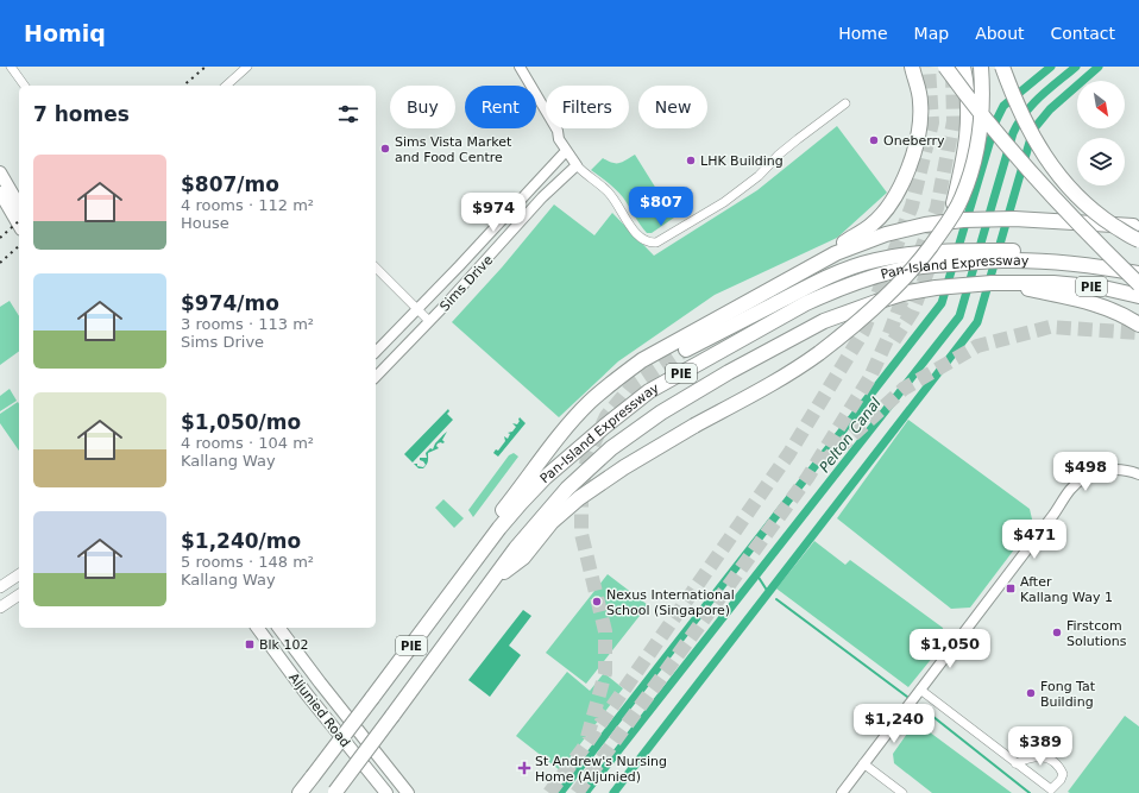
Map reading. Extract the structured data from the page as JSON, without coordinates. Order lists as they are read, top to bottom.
{
  "streets": {
    "highway": ["Pan-Island Expressway", "PIE"],
    "main road": ["Aljunied Road"],
    "street": ["Sims Drive"]
  },
  "crossings": [
    ["Pan-Island Expressway", "PIE"]
  ],
  "water": ["Pelton Canal"],
  "places": {
    "other": [
      "Oneberry",
      "Sims Vista Market and Food Centre",
      "LHK Building",
      "Nexus International School (Singapore)",
      "Firstcom Solutions",
      "Fong Tat Building"
    ],
    "transit": ["After Kallang Way 1", "Blk 102"],
    "health": ["St Andrew's Nursing Home (Aljunied)"]
  },
  "north": "bottom right",
  "page": {
    "header": "Homiq",
    "nav": [
      "Home",
      "Map",
      "About",
      "Contact"
    ],
    "chip": [
      "Buy",
      "Rent",
      "Filters",
      "New"
    ],
    "heading": "7 homes",
    "list": [
      {
        "name": "$807/mo",
        "note": "4 rooms · 112 m² · House"
      },
      {
        "name": "$974/mo",
        "note": "3 rooms · 113 m² · Sims Drive"
      },
      {
        "name": "$1,050/mo",
        "note": "4 rooms · 104 m² · Kallang Way"
      },
      {
        "name": "$1,240/mo",
        "note": "5 rooms · 148 m² · Kallang Way"
      }
    ],
    "price": [
      "$807",
      "$974",
      "$498",
      "$471",
      "$1,050",
      "$1,240",
      "$389"
    ]
  }
}
